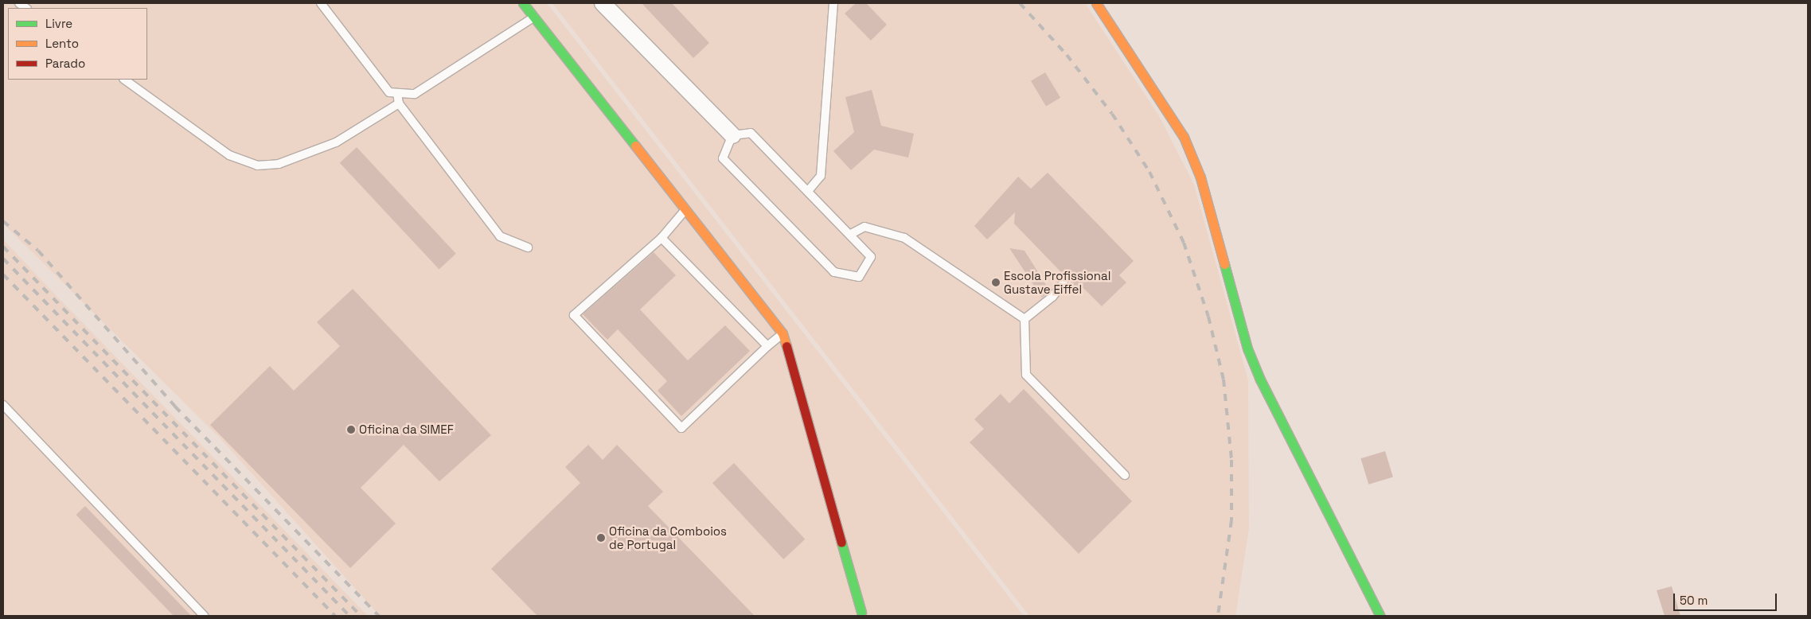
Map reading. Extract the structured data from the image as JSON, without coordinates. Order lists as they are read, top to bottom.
{
  "places": ["Escola Profissional Gustave Eiffel", "Oficina da SIMEF", "Oficina da Comboios de Portugal"],
  "legend": ["Livre", "Lento", "Parado"],
  "scale_bar": "50 m"
}
